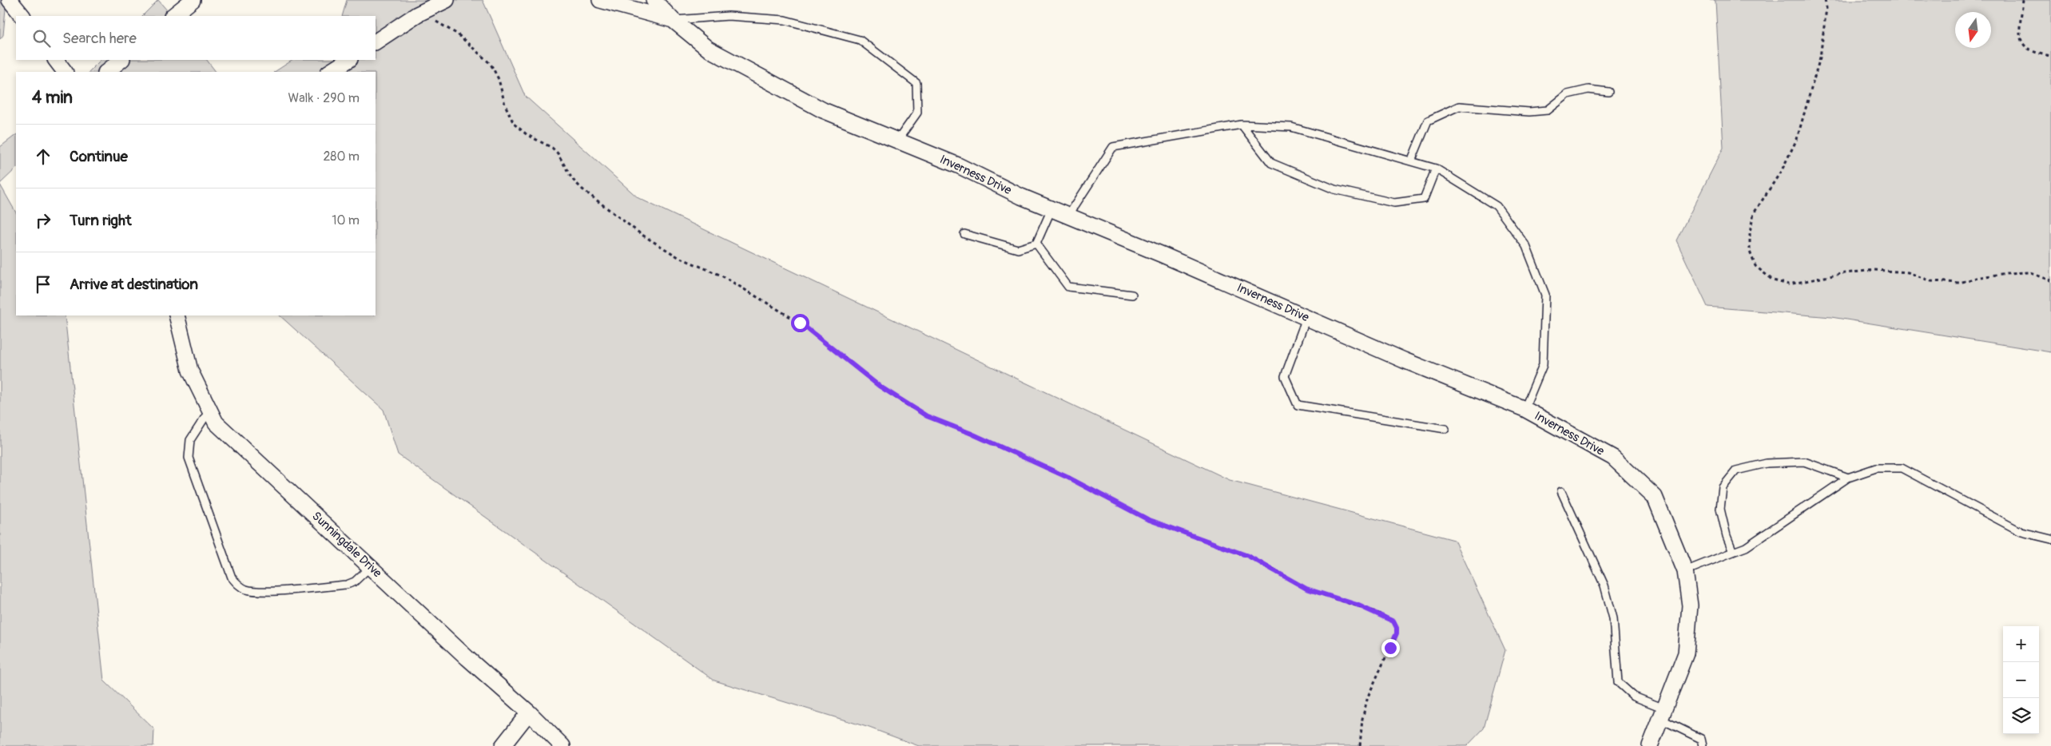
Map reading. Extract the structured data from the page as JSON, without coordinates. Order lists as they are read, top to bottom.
{
  "streets": {
    "street": ["Inverness Drive", "Sunningdale Drive"]
  },
  "north": "bottom",
  "page": {
    "search": "Search here",
    "heading": ["4 min", "Walk · 290 m"],
    "list": [
      ["Continue", "280 m"],
      ["Turn right", "10 m"],
      "Arrive at destination"
    ],
    "map_buttons": ["+", "−"]
  }
}
